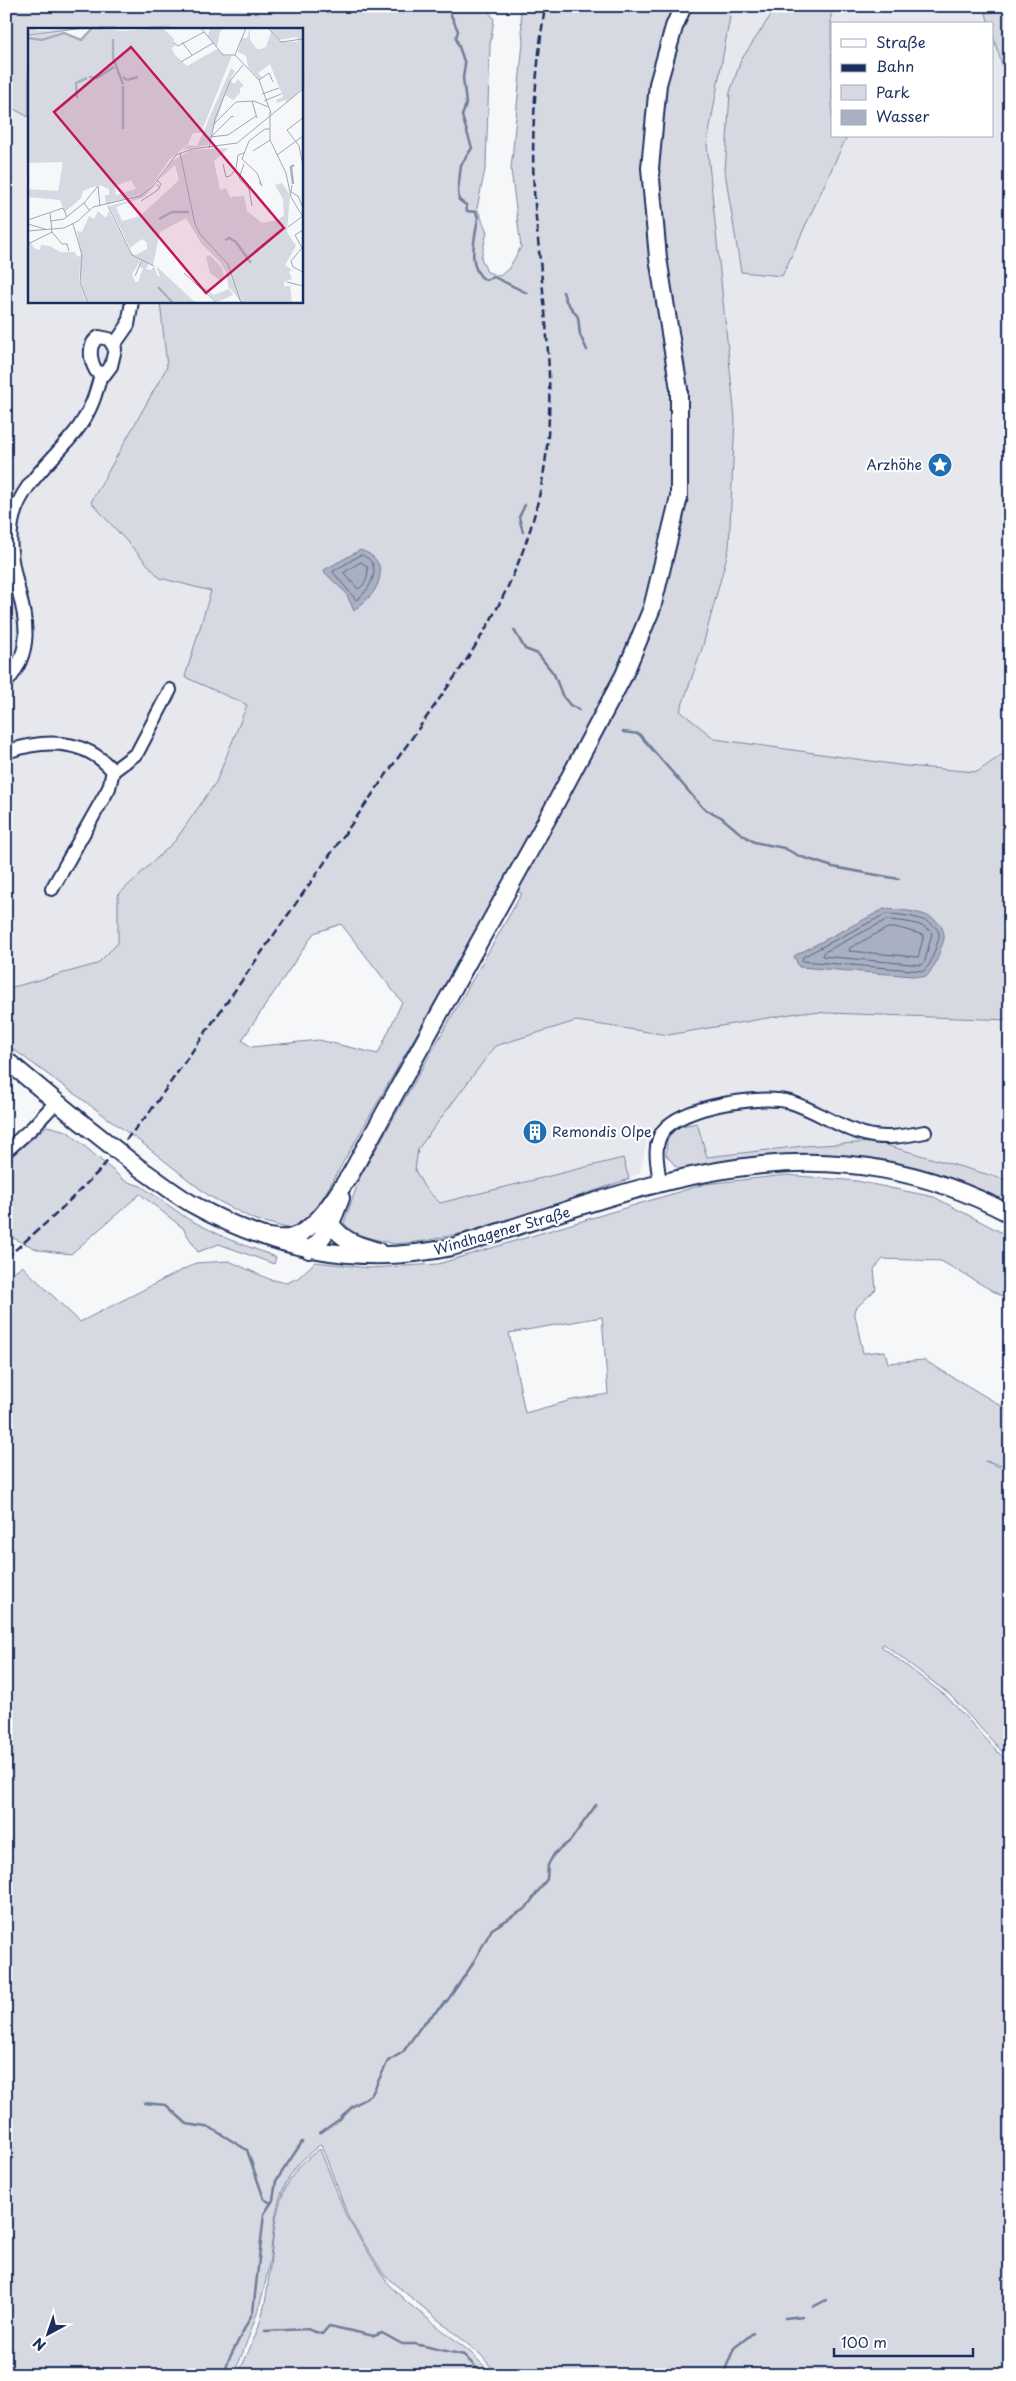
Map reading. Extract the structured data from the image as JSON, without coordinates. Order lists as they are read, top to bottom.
{
  "streets": {
    "main road": ["Windhagener Straße"]
  },
  "places": {
    "place": ["Arzhöhe"],
    "building": ["Remondis Olpe"]
  },
  "legend": [
    "Straße",
    "Bahn",
    "Park",
    "Wasser"
  ],
  "scale_bar": "100 m",
  "north": "bottom left"
}
